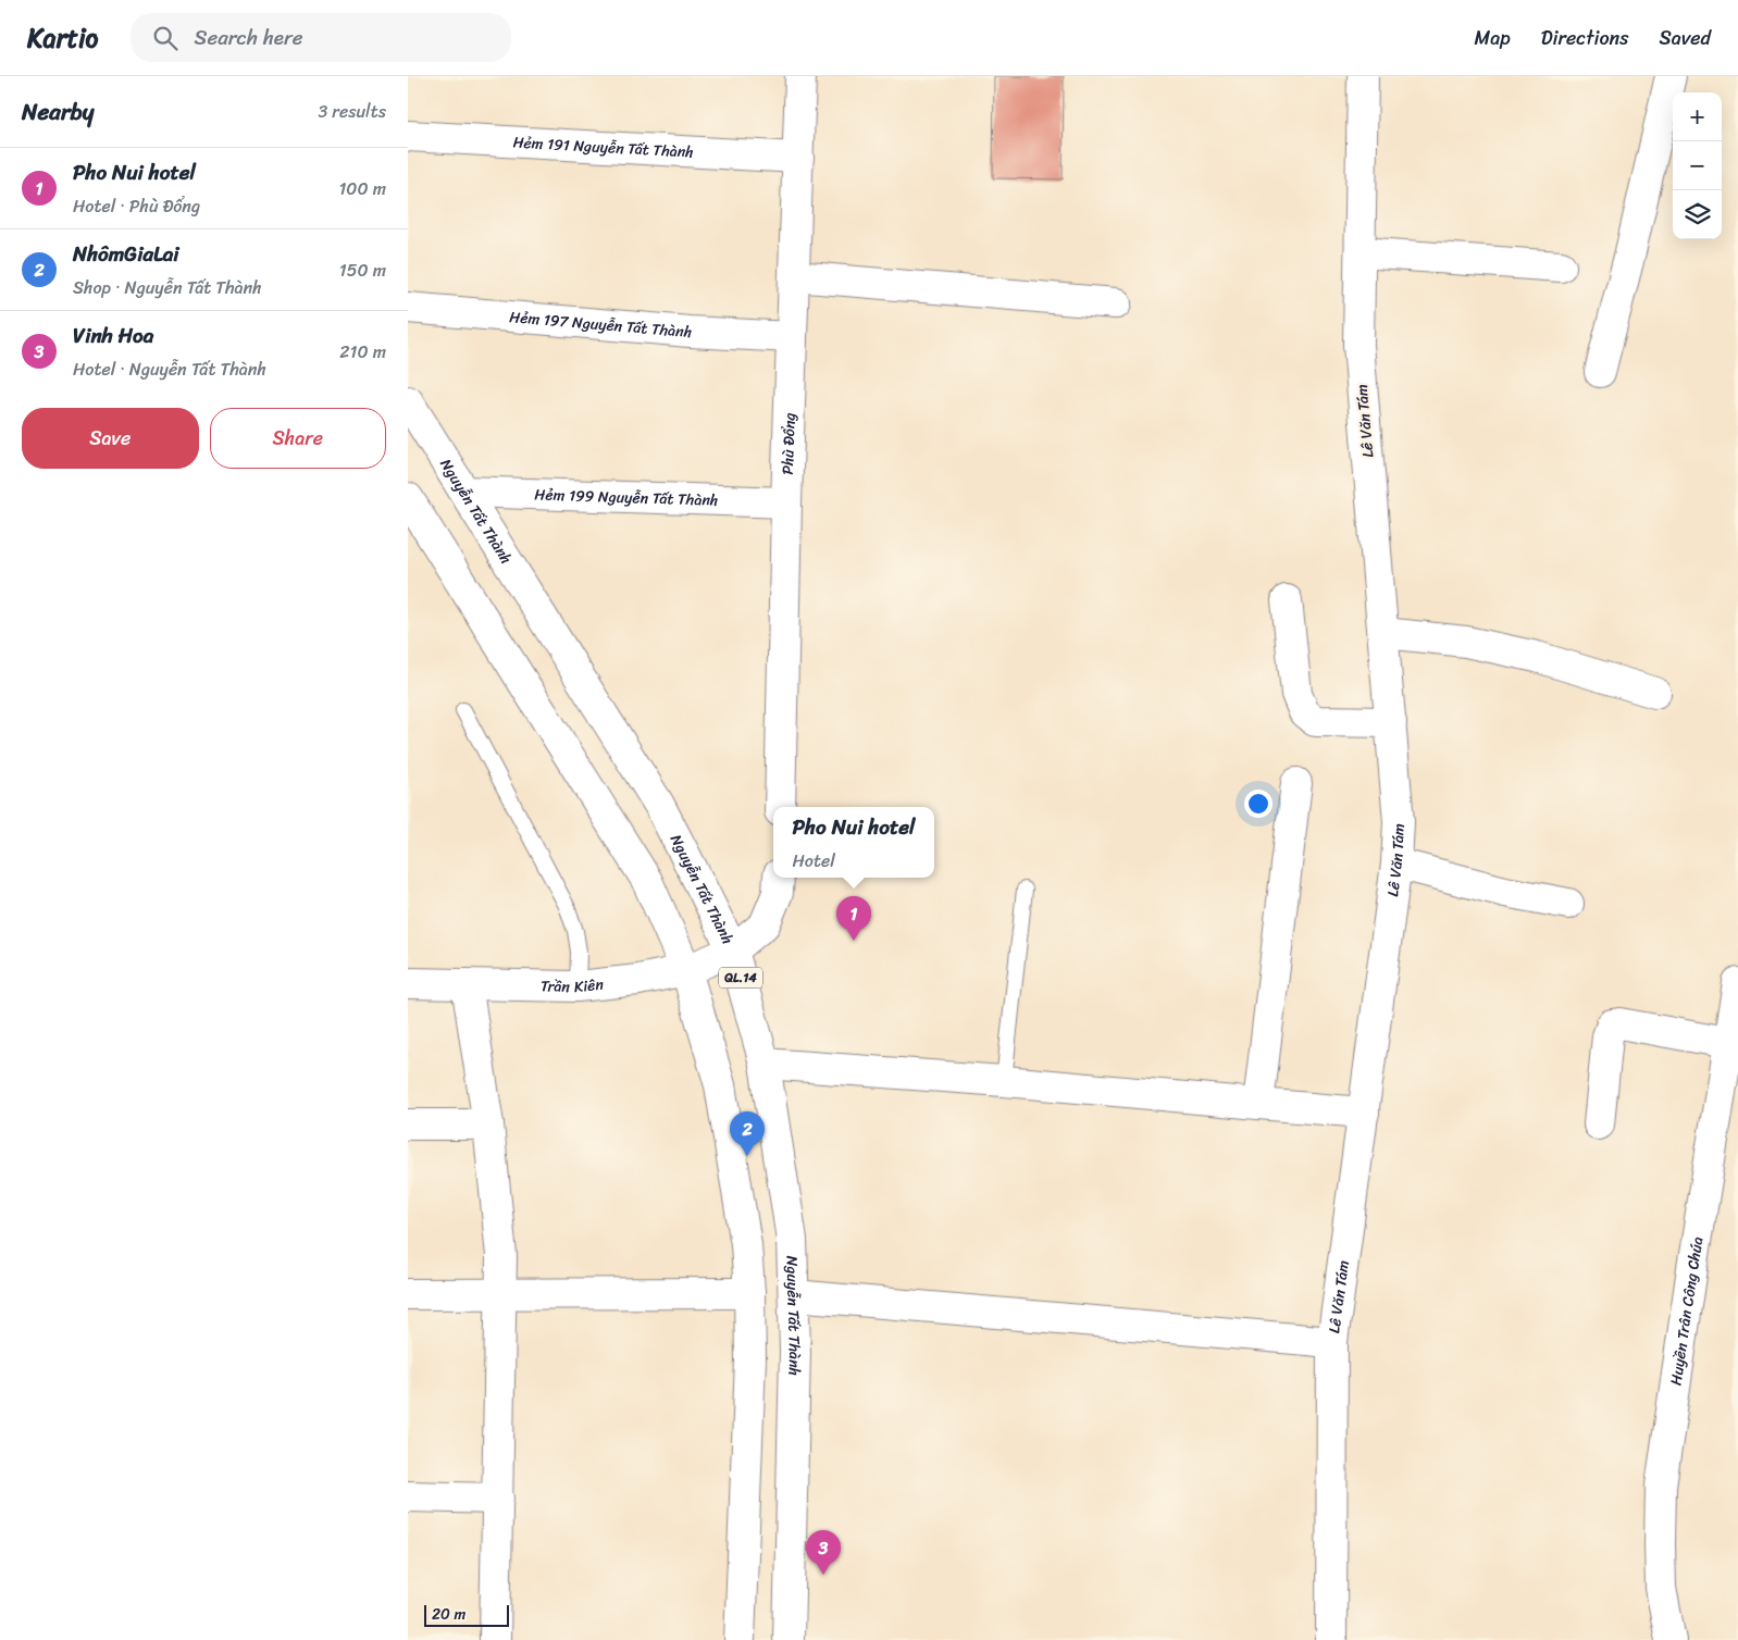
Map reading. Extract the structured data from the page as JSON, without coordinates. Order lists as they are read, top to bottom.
{
  "streets": {
    "street": [
      "Hẻm 191 Nguyễn Tất Thành",
      "Hẻm 197 Nguyễn Tất Thành",
      "Lê Văn Tám",
      "Phù Đổng",
      "Hẻm 199 Nguyễn Tất Thành",
      "Nguyễn Tất Thành",
      "QL.14",
      "Trần Kiên",
      "Huyền Trân Công Chúa"
    ]
  },
  "crossings": [
    ["Hẻm 191 Nguyễn Tất Thành", "Phù Đổng"],
    ["Hẻm 197 Nguyễn Tất Thành", "Phù Đổng"],
    ["Phù Đổng", "Hẻm 199 Nguyễn Tất Thành"],
    ["Hẻm 199 Nguyễn Tất Thành", "Nguyễn Tất Thành"],
    ["Nguyễn Tất Thành", "Trần Kiên"]
  ],
  "scale_bar": "20 m",
  "page": {
    "header": "Kartio",
    "search": "Search here",
    "nav": ["Map", "Directions", "Saved"],
    "heading": ["Nearby", "3 results"],
    "map_buttons": ["+", "−"],
    "list": [
      {
        "mark": "1",
        "name": "Pho Nui hotel",
        "note": "Hotel · Phù Đổng",
        "value": "100 m"
      },
      {
        "mark": "2",
        "name": "NhômGiaLai",
        "note": "Shop · Nguyễn Tất Thành",
        "value": "150 m"
      },
      {
        "mark": "3",
        "name": "Vinh Hoa",
        "note": "Hotel · Nguyễn Tất Thành",
        "value": "210 m"
      }
    ],
    "buttons": ["Save", "Share"],
    "popup": ["Pho Nui hotel", "Hotel"],
    "pins": ["1", "2", "3"],
    "scale": "20 m"
  }
}
